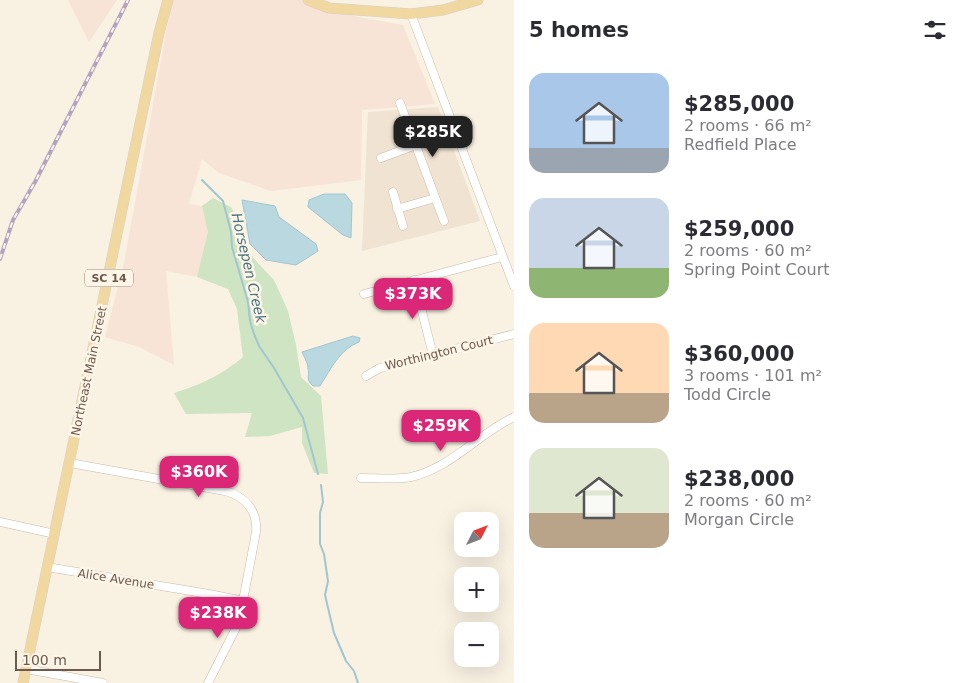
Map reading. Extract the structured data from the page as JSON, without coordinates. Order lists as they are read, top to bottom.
{
  "streets": {
    "main road": ["SC 14", "Northeast Main Street"],
    "street": ["Worthington Court", "Alice Avenue"]
  },
  "crossings": [
    ["Northeast Main Street", "Alice Avenue"]
  ],
  "water": ["Horsepen Creek"],
  "scale_bar": "100 m",
  "north": "top right",
  "page": {
    "heading": "5 homes",
    "list": [
      {
        "name": "$285,000",
        "note": "2 rooms · 66 m² · Redfield Place"
      },
      {
        "name": "$259,000",
        "note": "2 rooms · 60 m² · Spring Point Court"
      },
      {
        "name": "$360,000",
        "note": "3 rooms · 101 m² · Todd Circle"
      },
      {
        "name": "$238,000",
        "note": "2 rooms · 60 m² · Morgan Circle"
      }
    ],
    "price": [
      "$285K",
      "$373K",
      "$259K",
      "$360K",
      "$238K"
    ],
    "map_buttons": ["+", "−"],
    "scale": "100 m"
  }
}
